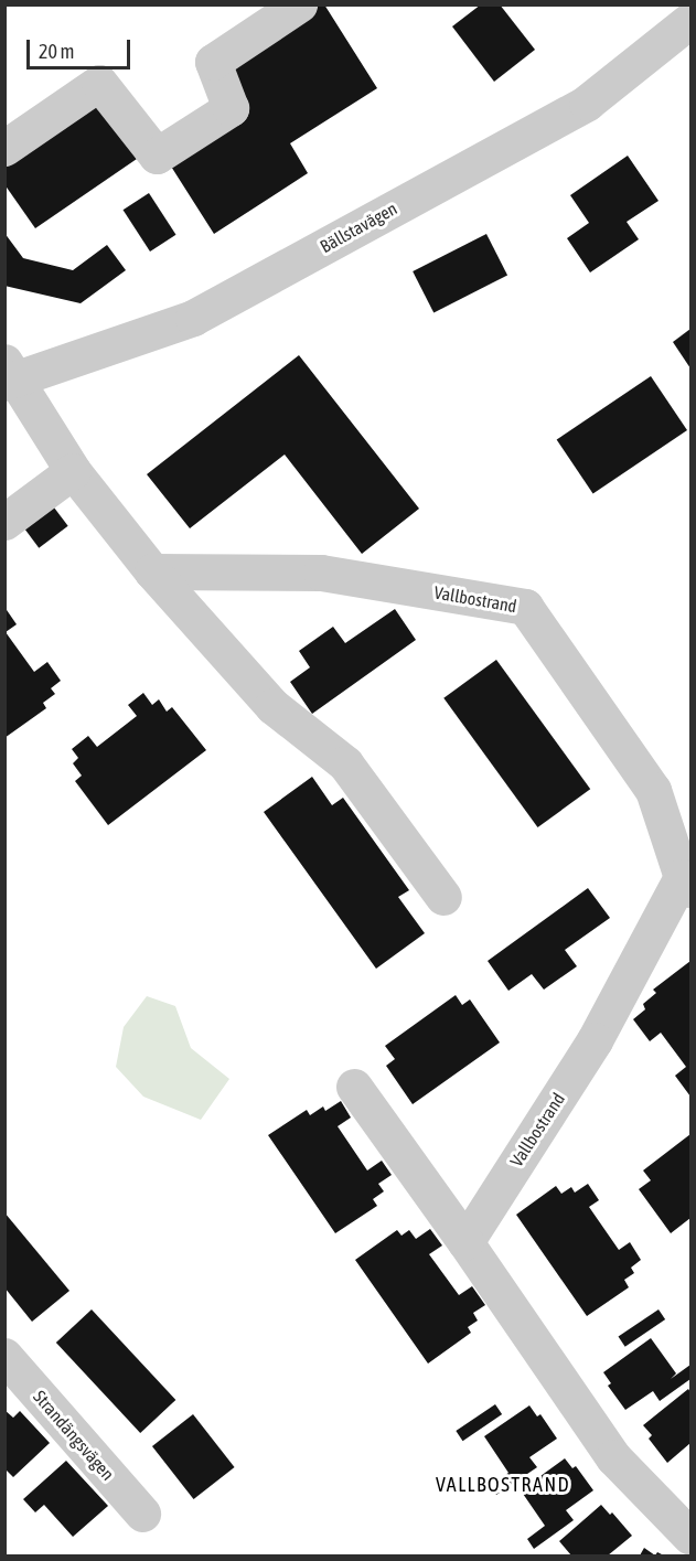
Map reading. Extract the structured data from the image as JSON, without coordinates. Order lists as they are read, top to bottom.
{
  "streets": {
    "street": ["Bällstavägen", "Vallbostrand", "Strandängsvägen"]
  },
  "districts": ["VALLBOSTRAND"],
  "scale_bar": "20 m"
}
